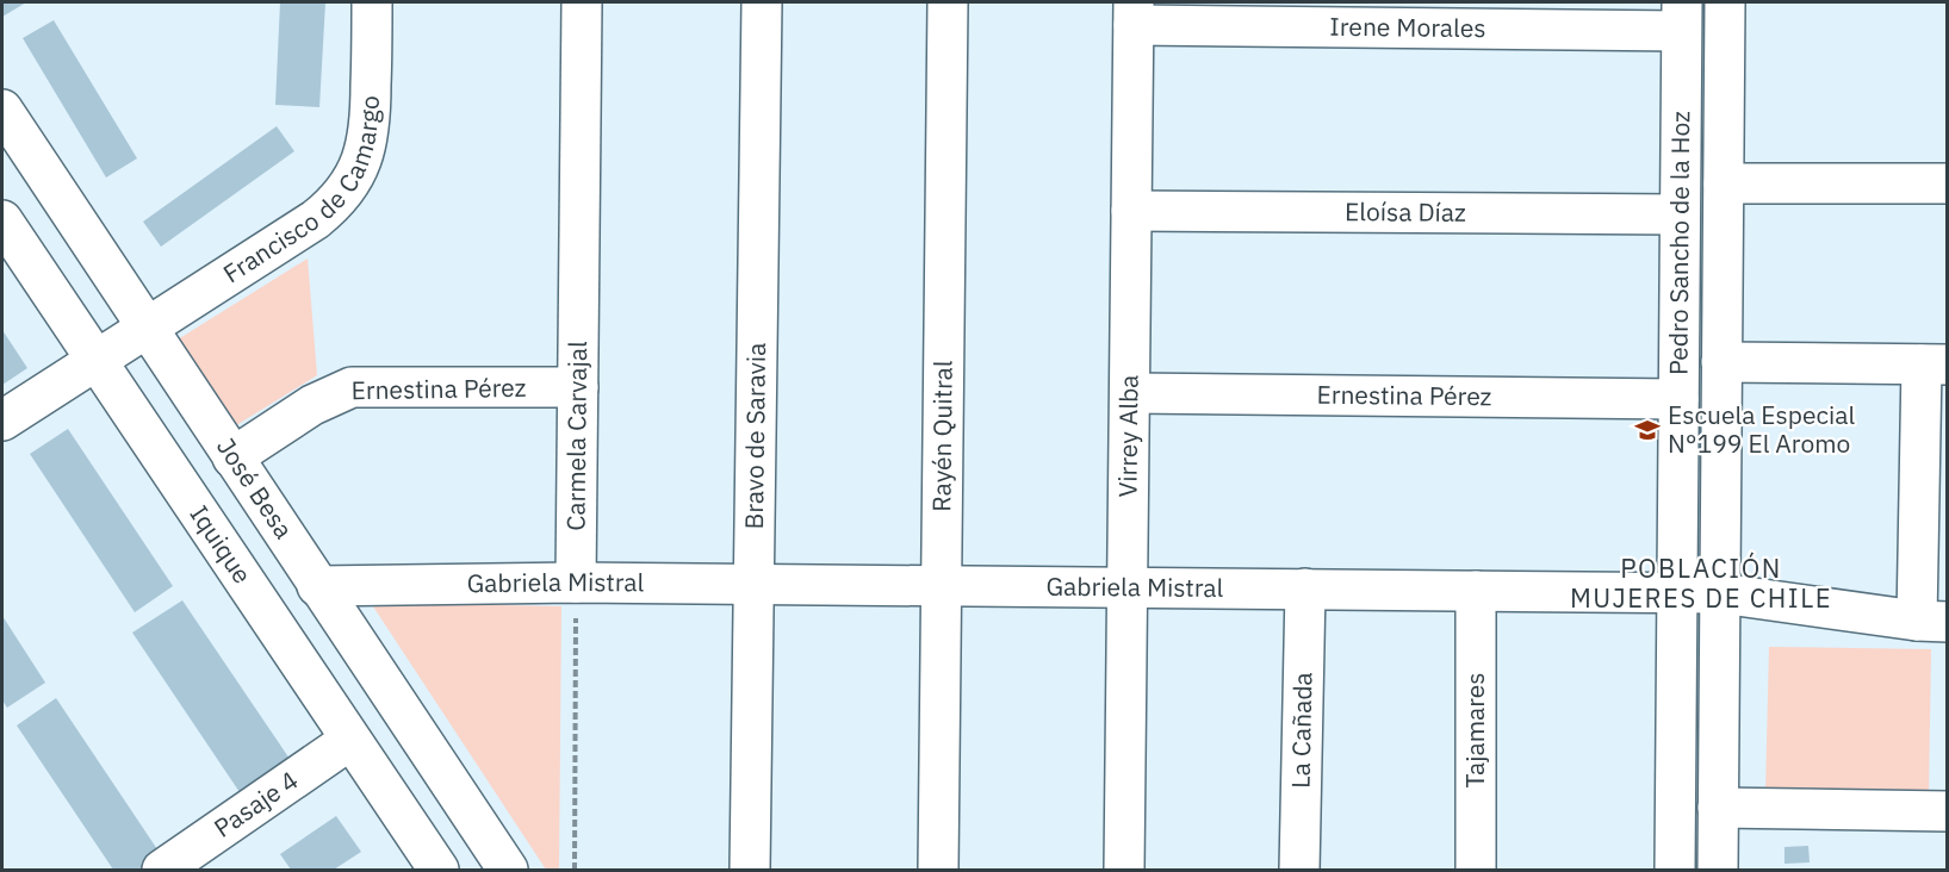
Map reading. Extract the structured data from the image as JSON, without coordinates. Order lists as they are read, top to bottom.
{
  "streets": {
    "street": [
      "Irene Morales",
      "Francisco de Camargo",
      "Eloísa Díaz",
      "Pedro Sancho de la Hoz",
      "Ernestina Pérez",
      "Carmela Carvajal",
      "Bravo de Saravia",
      "Rayén Quitral",
      "Virrey Alba",
      "José Besa",
      "Iquique",
      "Gabriela Mistral",
      "La Cañada",
      "Tajamares",
      "Pasaje 4"
    ]
  },
  "crossings": [
    ["Irene Morales", "Pedro Sancho de la Hoz"],
    ["Irene Morales", "Virrey Alba"],
    ["Francisco de Camargo", "José Besa"],
    ["Francisco de Camargo", "Iquique"],
    ["Eloísa Díaz", "Pedro Sancho de la Hoz"],
    ["Eloísa Díaz", "Virrey Alba"],
    ["Pedro Sancho de la Hoz", "Ernestina Pérez"],
    ["Pedro Sancho de la Hoz", "Gabriela Mistral"],
    ["Ernestina Pérez", "Carmela Carvajal"],
    ["Ernestina Pérez", "Virrey Alba"],
    ["Ernestina Pérez", "José Besa"],
    ["Carmela Carvajal", "Gabriela Mistral"],
    ["Bravo de Saravia", "Gabriela Mistral"],
    ["Rayén Quitral", "Gabriela Mistral"],
    ["Virrey Alba", "Gabriela Mistral"],
    ["José Besa", "Gabriela Mistral"],
    ["Iquique", "Pasaje 4"],
    ["Gabriela Mistral", "La Cañada"],
    ["Gabriela Mistral", "Tajamares"]
  ],
  "districts": ["POBLACIÓN MUJERES DE CHILE"],
  "places": {
    "school or university": ["Escuela Especial N°199 El Aromo"]
  }
}
